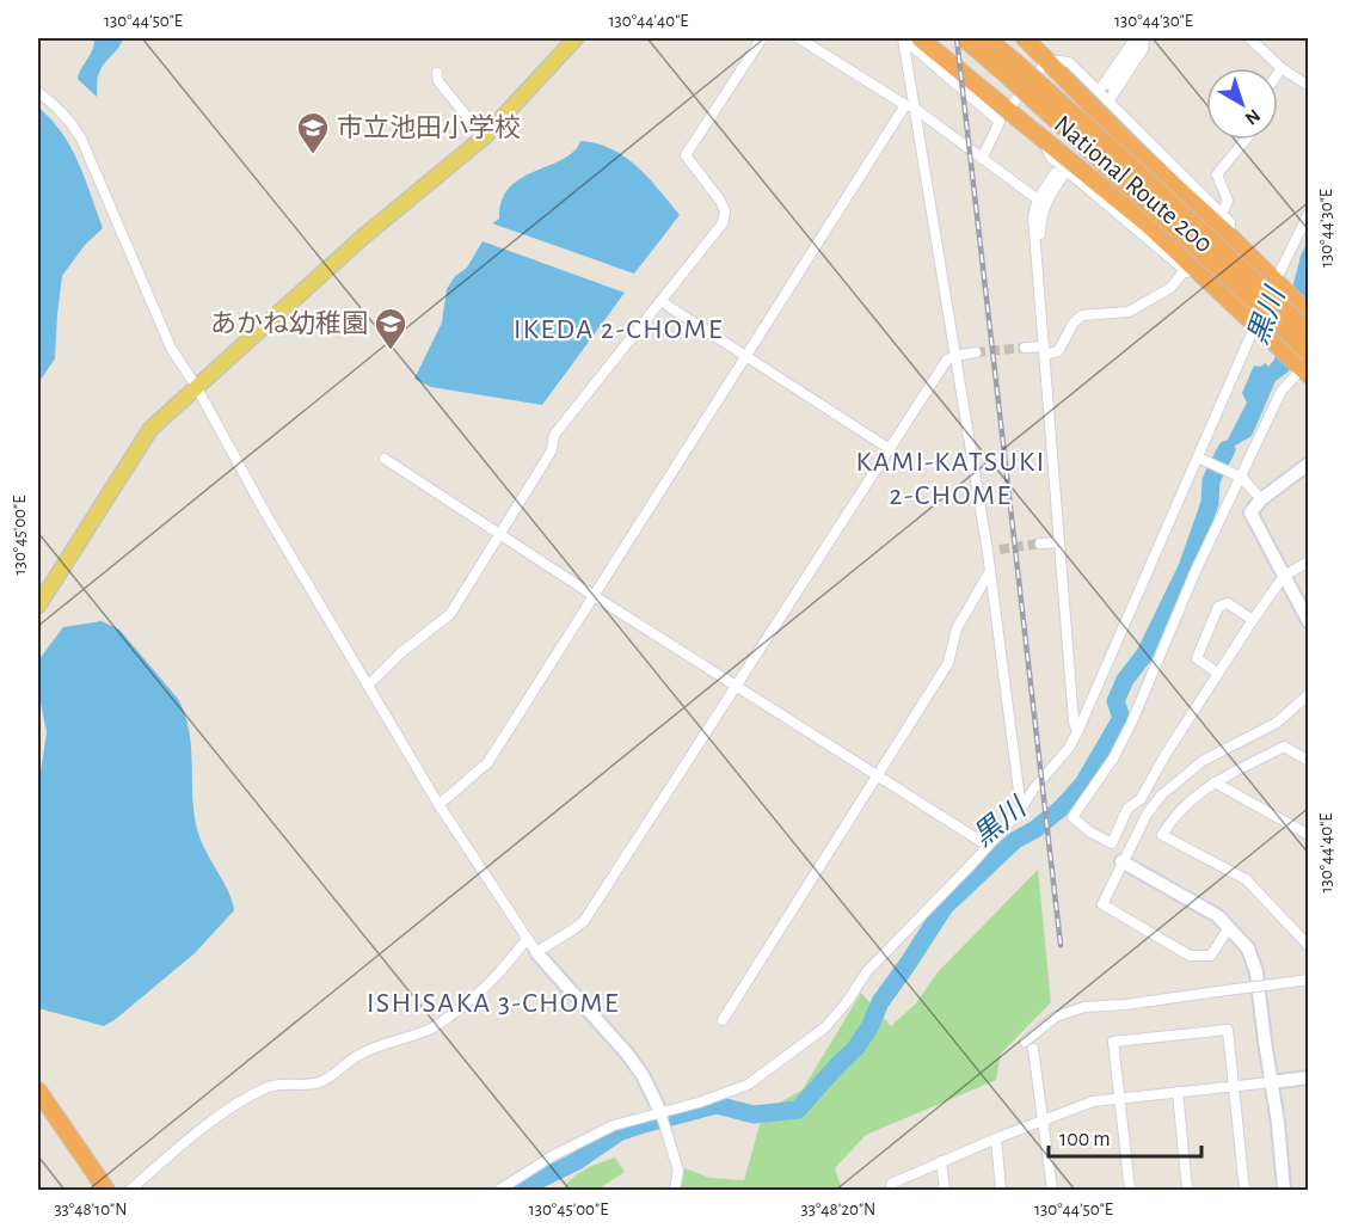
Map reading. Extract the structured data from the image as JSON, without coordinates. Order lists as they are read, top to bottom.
{
  "streets": {
    "highway": ["National Route 200"]
  },
  "districts": ["IKEDA 2-CHOME", "KAMI-KATSUKI 2-CHOME", "ISHISAKA 3-CHOME"],
  "water": ["黒川"],
  "places": {
    "school or university": ["市立池田小学校", "あかね幼稚園"]
  },
  "scale_bar": "100 m",
  "north": "bottom right",
  "coordinates": [
    "130°44'50\"E",
    "130°44'40\"E",
    "130°44'30\"E",
    "130°45'00\"E",
    "33°48'10\"N",
    "33°48'20\"N"
  ]
}
